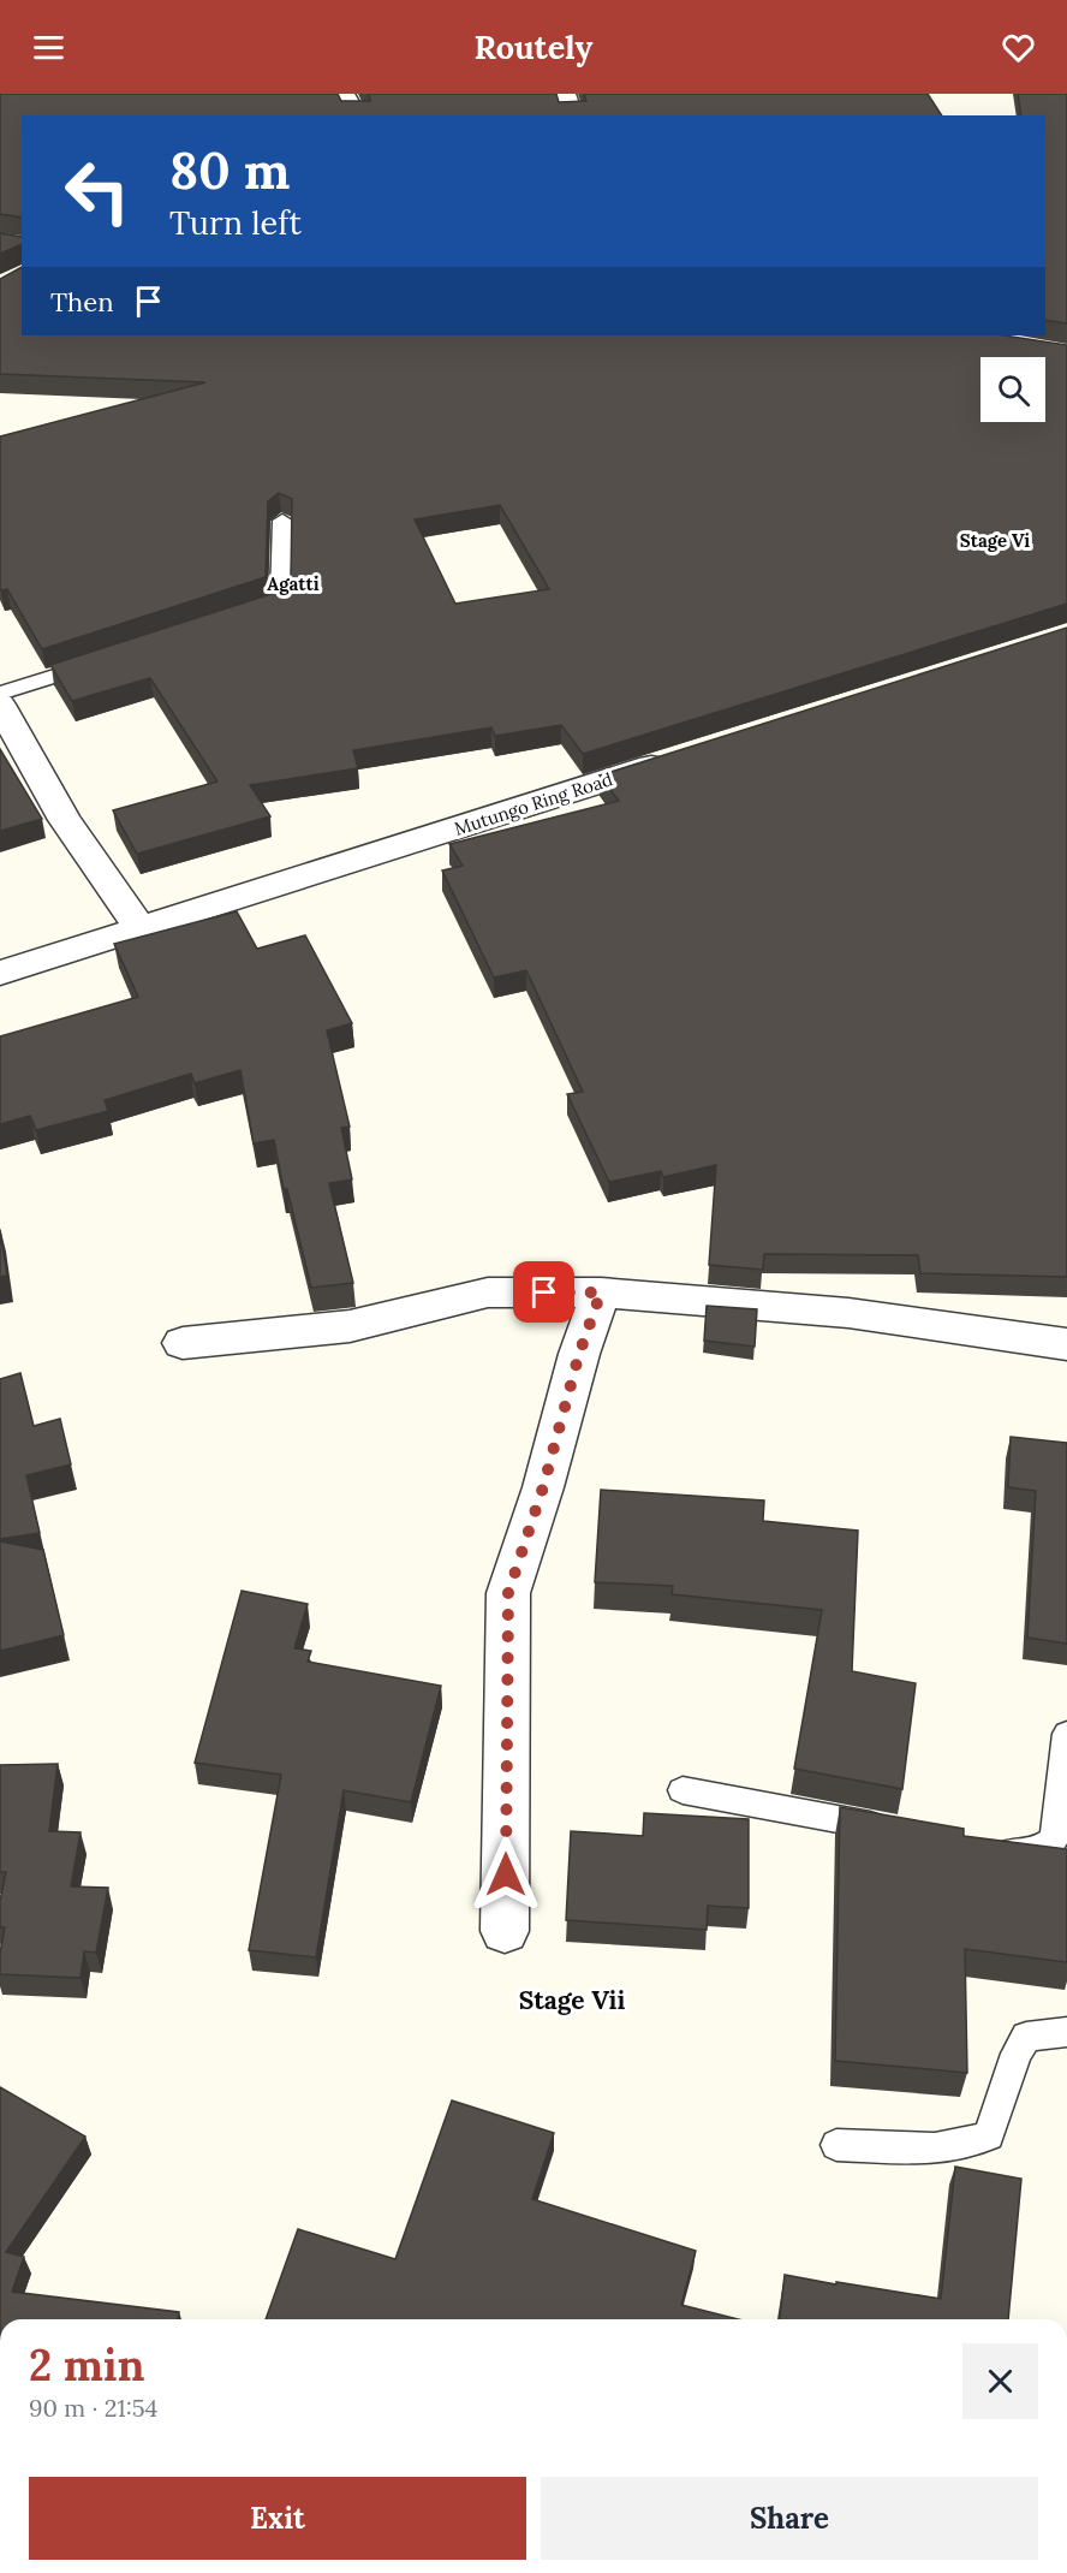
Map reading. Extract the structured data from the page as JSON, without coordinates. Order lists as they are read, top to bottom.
{
  "streets": {
    "street": ["Mutungo Ring Road"]
  },
  "districts": ["Stage Vi", "Agatti", "Stage Vii"],
  "page": {
    "header": "Routely",
    "turn": ["80 m", "Turn left"],
    "then": "Then",
    "heading": ["2 min", "90 m · 21:54"],
    "buttons": ["Exit", "Share"]
  }
}
